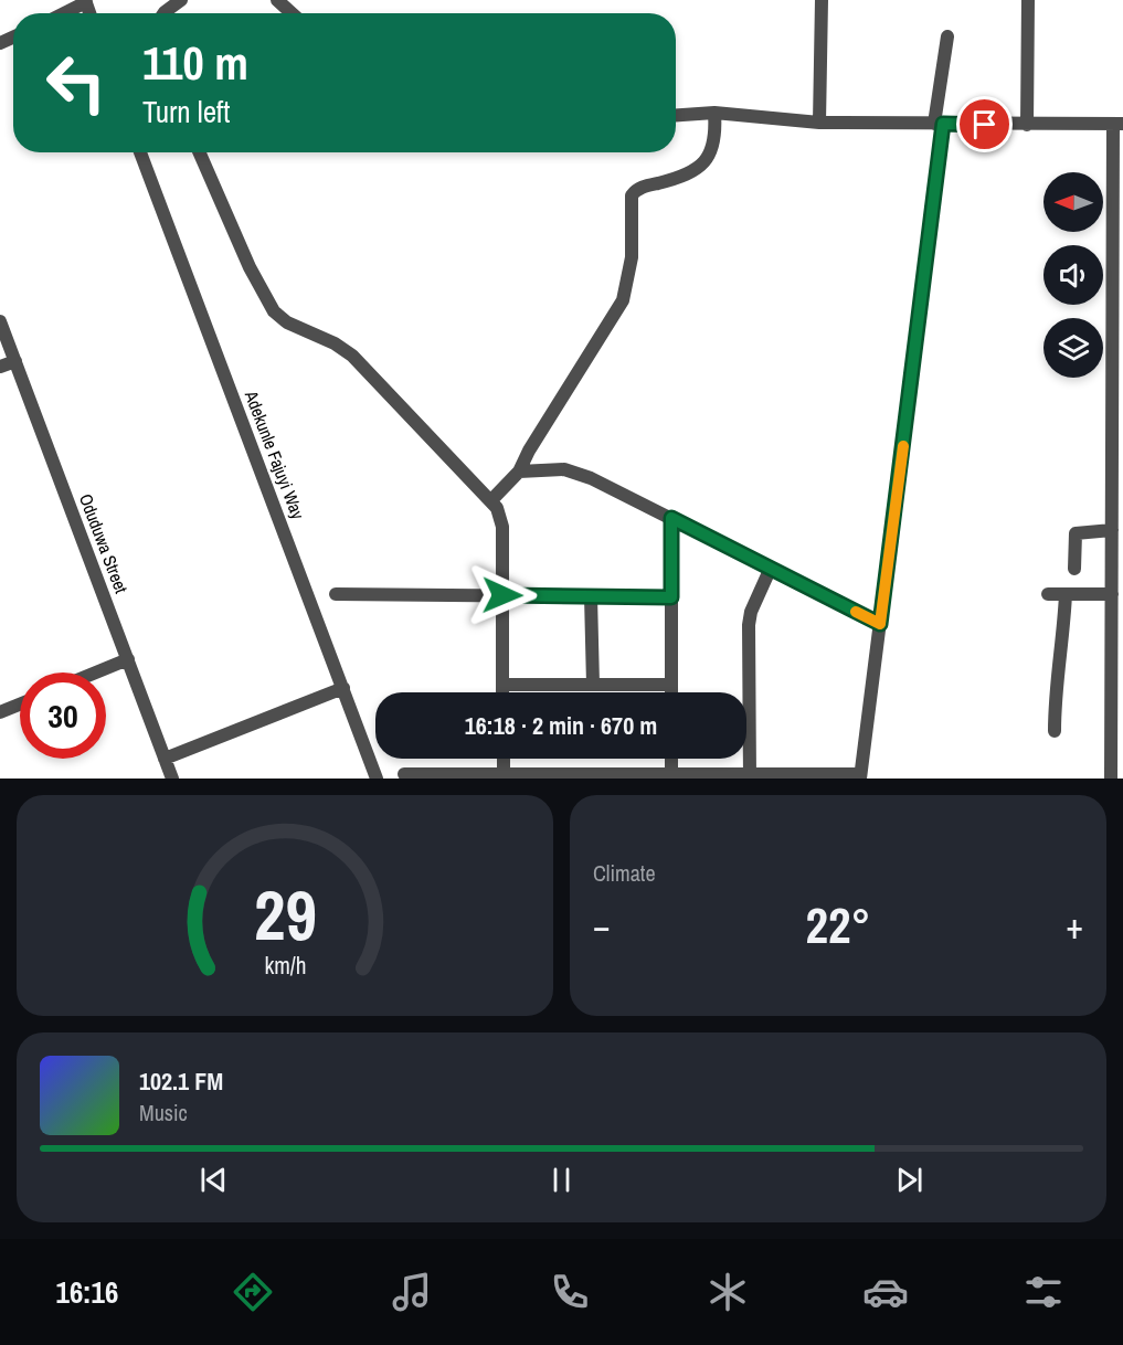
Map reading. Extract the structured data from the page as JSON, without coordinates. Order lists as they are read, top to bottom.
{
  "streets": {
    "street": ["Adekunle Fajuyi Way", "Oduduwa Street"]
  },
  "north": "left",
  "page": {
    "turn": ["110 m", "Turn left"],
    "limit": "30",
    "trip": "16:18 · 2 min · 670 m",
    "tile": "Climate",
    "heat": ["−", "22°", "+"],
    "song": ["102.1 FM", "Music"],
    "tabs": "16:16",
    "gauge": ["29", "km/h"]
  }
}
